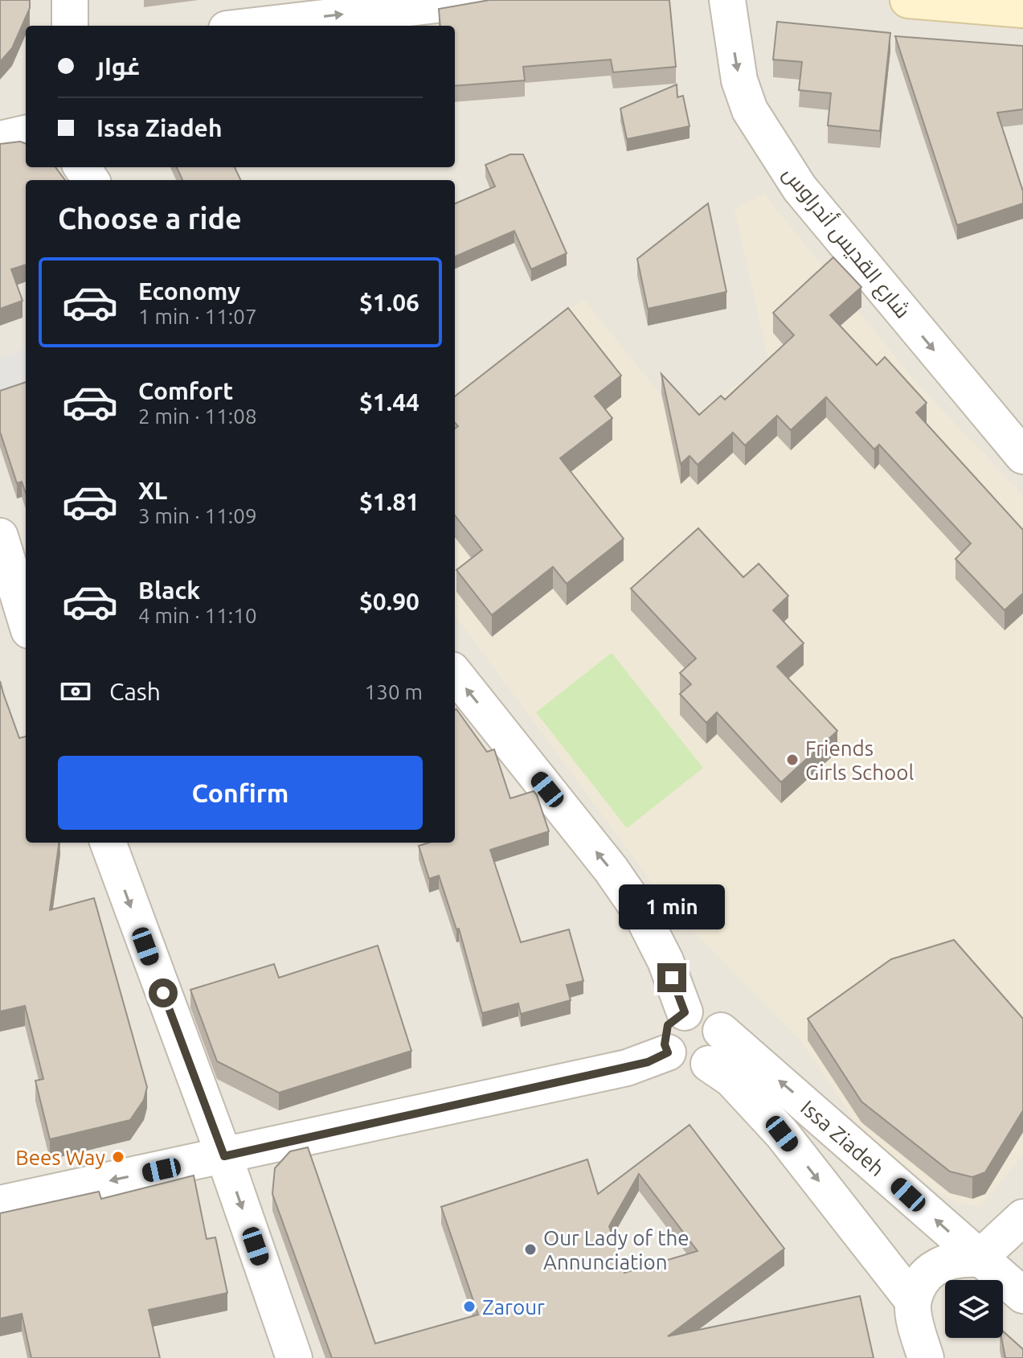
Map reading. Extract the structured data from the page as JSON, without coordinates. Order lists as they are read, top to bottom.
{
  "streets": {
    "street": ["شارع القديس أندراوس", "Issa Ziadeh"]
  },
  "one_way": ["شارع القديس أندراوس"],
  "places": [
    "Friends Girls School",
    "Bees Way",
    "Our Lady of the Annunciation",
    "Zarour"
  ],
  "page": {
    "banner": ["غوار", "Issa Ziadeh"],
    "heading": "Choose a ride",
    "list": [
      {
        "name": "Economy",
        "note": "1 min · 11:07",
        "value": "$1.06"
      },
      {
        "name": "Comfort",
        "note": "2 min · 11:08",
        "value": "$1.44"
      },
      {
        "name": "XL",
        "note": "3 min · 11:09",
        "value": "$1.81"
      },
      {
        "name": "Black",
        "note": "4 min · 11:10",
        "value": "$0.90"
      }
    ],
    "pay": ["Cash", "130 m"],
    "buttons": "Confirm",
    "bubble": "1 min"
  }
}
